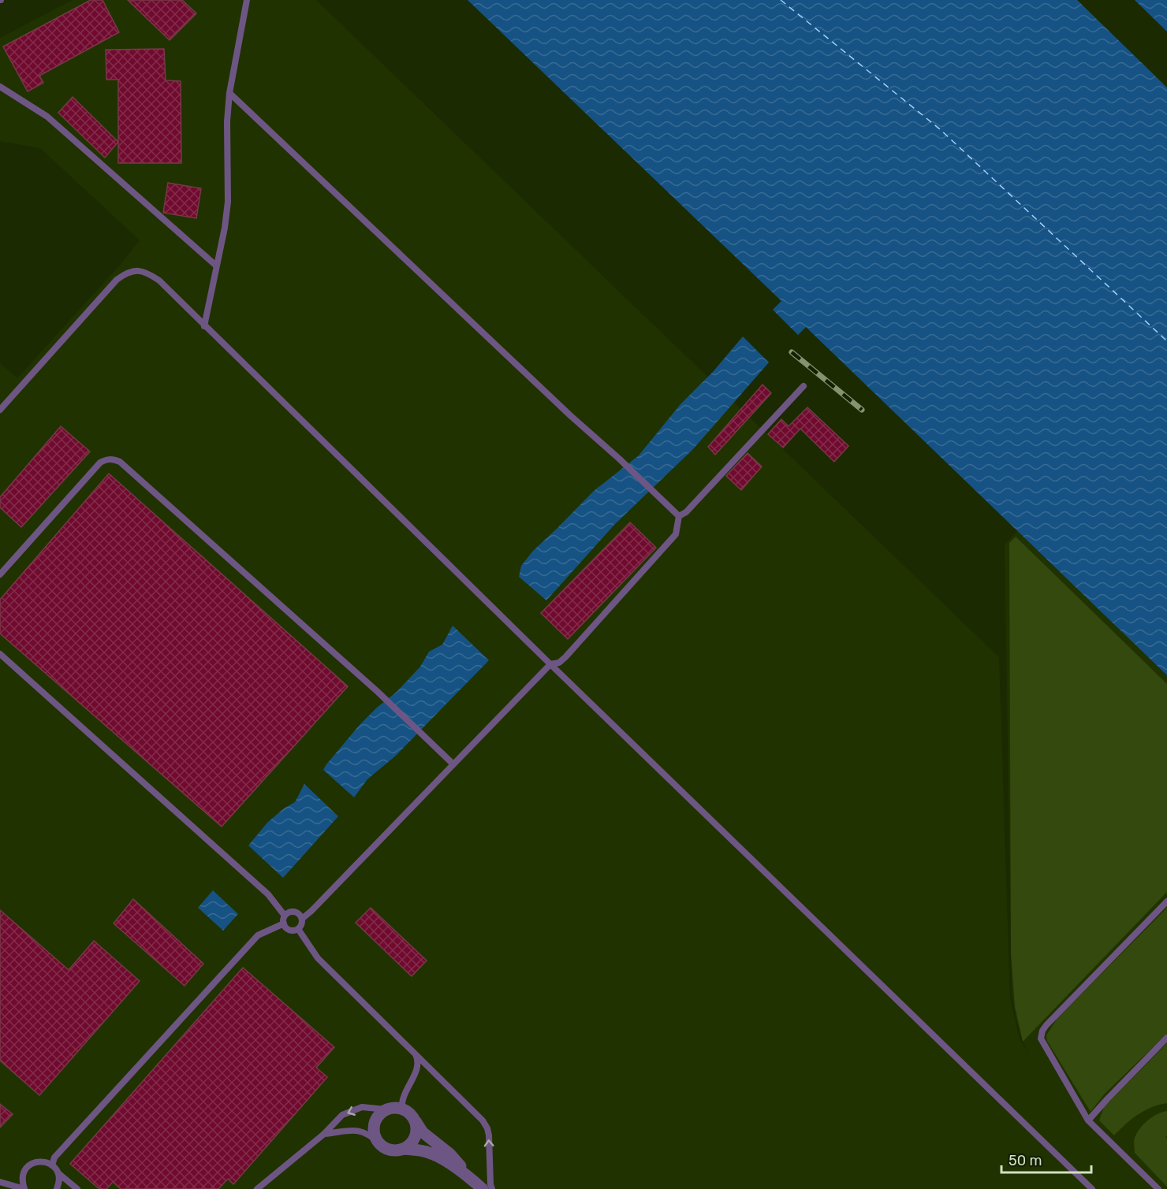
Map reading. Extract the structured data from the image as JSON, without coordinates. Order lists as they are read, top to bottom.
{
  "scale_bar": "50 m"
}
